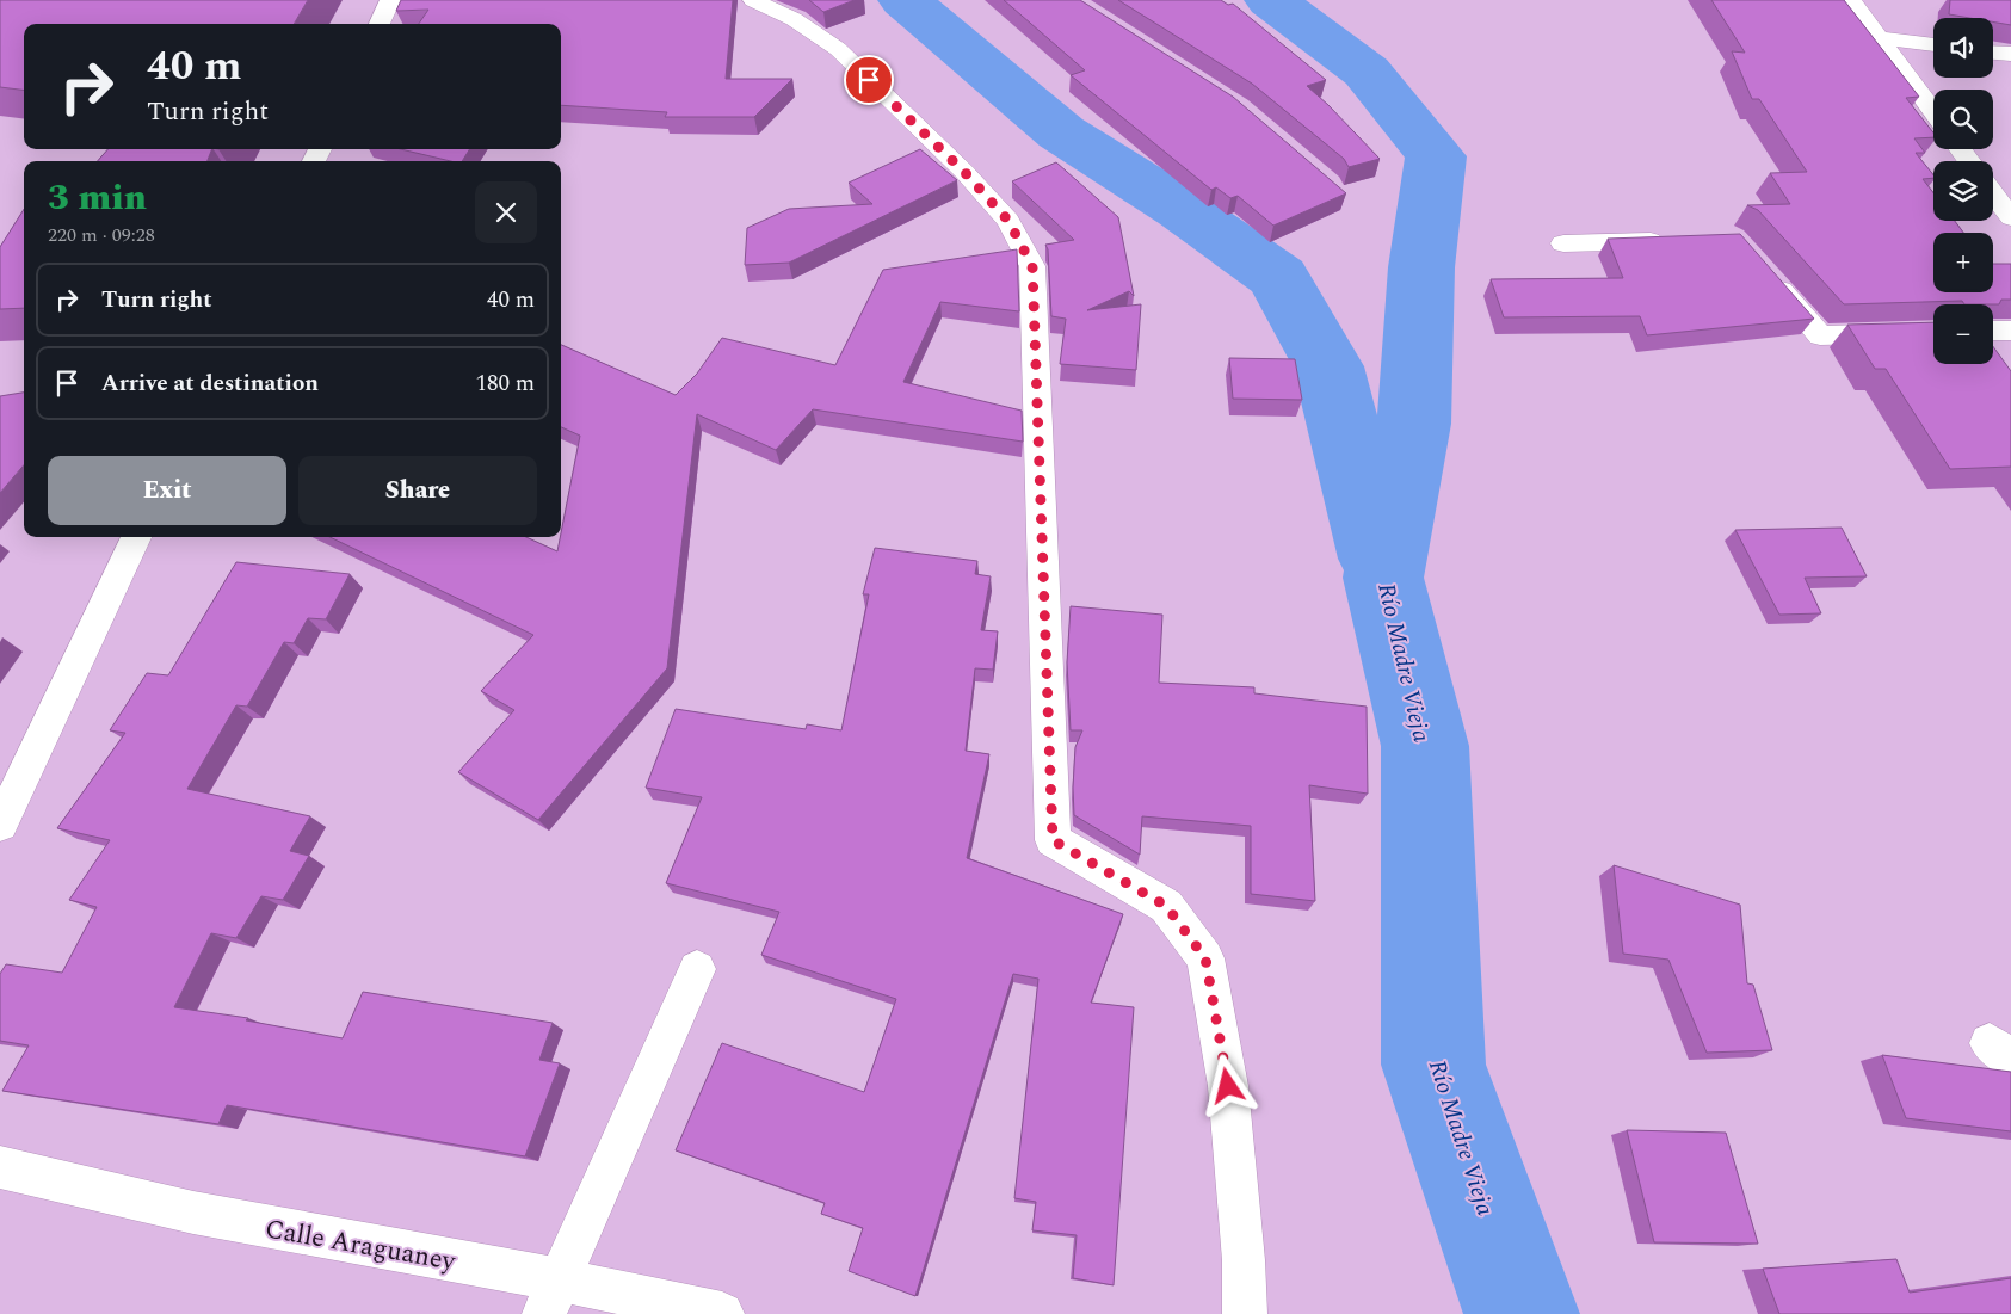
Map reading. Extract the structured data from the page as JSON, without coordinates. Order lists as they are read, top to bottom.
{
  "streets": {
    "street": ["Calle Araguaney"]
  },
  "water": ["Río Madre Vieja"],
  "page": {
    "map_buttons": ["+", "−"],
    "turn": ["40 m", "Turn right"],
    "heading": ["3 min", "220 m · 09:28"],
    "list": [
      {
        "name": "Turn right",
        "value": "40 m"
      },
      {
        "name": "Arrive at destination",
        "value": "180 m"
      }
    ],
    "buttons": ["Exit", "Share"]
  }
}
